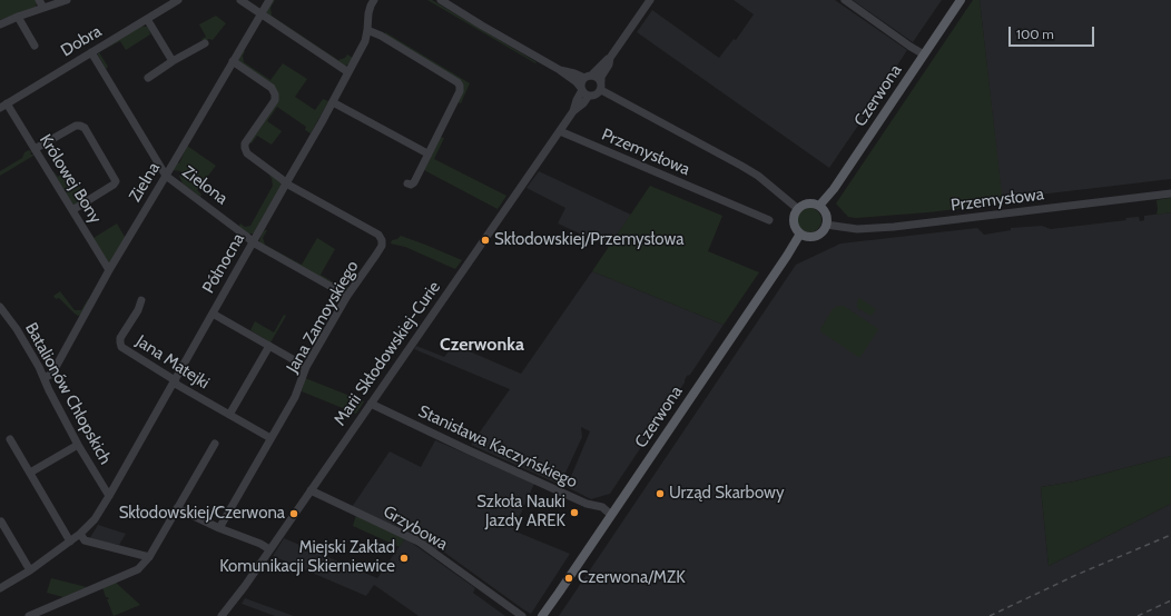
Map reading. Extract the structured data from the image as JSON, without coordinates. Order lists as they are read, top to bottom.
{
  "streets": {
    "main road": ["Czerwona"],
    "street": [
      "Dobra",
      "Przemysłowa",
      "Królowej Bony",
      "Zielna",
      "Zielona",
      "Północna",
      "Jana Zamoyskiego",
      "Marii Skłodowskiej-Curie",
      "Jana Matejki",
      "Batalionów Chłopskich",
      "Stanisława Kaczyńskiego",
      "Grzybowa"
    ]
  },
  "crossings": [
    ["Dobra", "Królowej Bony"],
    ["Dobra", "Zielona"],
    ["Czerwona", "Przemysłowa"],
    ["Czerwona", "Stanisława Kaczyńskiego"],
    ["Przemysłowa", "Marii Skłodowskiej-Curie"],
    ["Królowej Bony", "Zielna"],
    ["Zielna", "Zielona"],
    ["Zielna", "Batalionów Chłopskich"],
    ["Zielona", "Północna"],
    ["Zielona", "Jana Zamoyskiego"],
    ["Północna", "Jana Zamoyskiego"],
    ["Północna", "Jana Matejki"],
    ["Północna", "Batalionów Chłopskich"],
    ["Jana Zamoyskiego", "Jana Matejki"],
    ["Marii Skłodowskiej-Curie", "Stanisława Kaczyńskiego"],
    ["Marii Skłodowskiej-Curie", "Grzybowa"]
  ],
  "districts": ["Czerwonka"],
  "places": [
    "Skłodowskiej/Przemysłowa",
    "Urząd Skarbowy",
    "Szkoła Nauki Jazdy AREK",
    "Skłodowskiej/Czerwona",
    "Miejski Zakład Komunikacji Skierniewice",
    "Czerwona/MZK"
  ],
  "scale_bar": "100 m"
}
